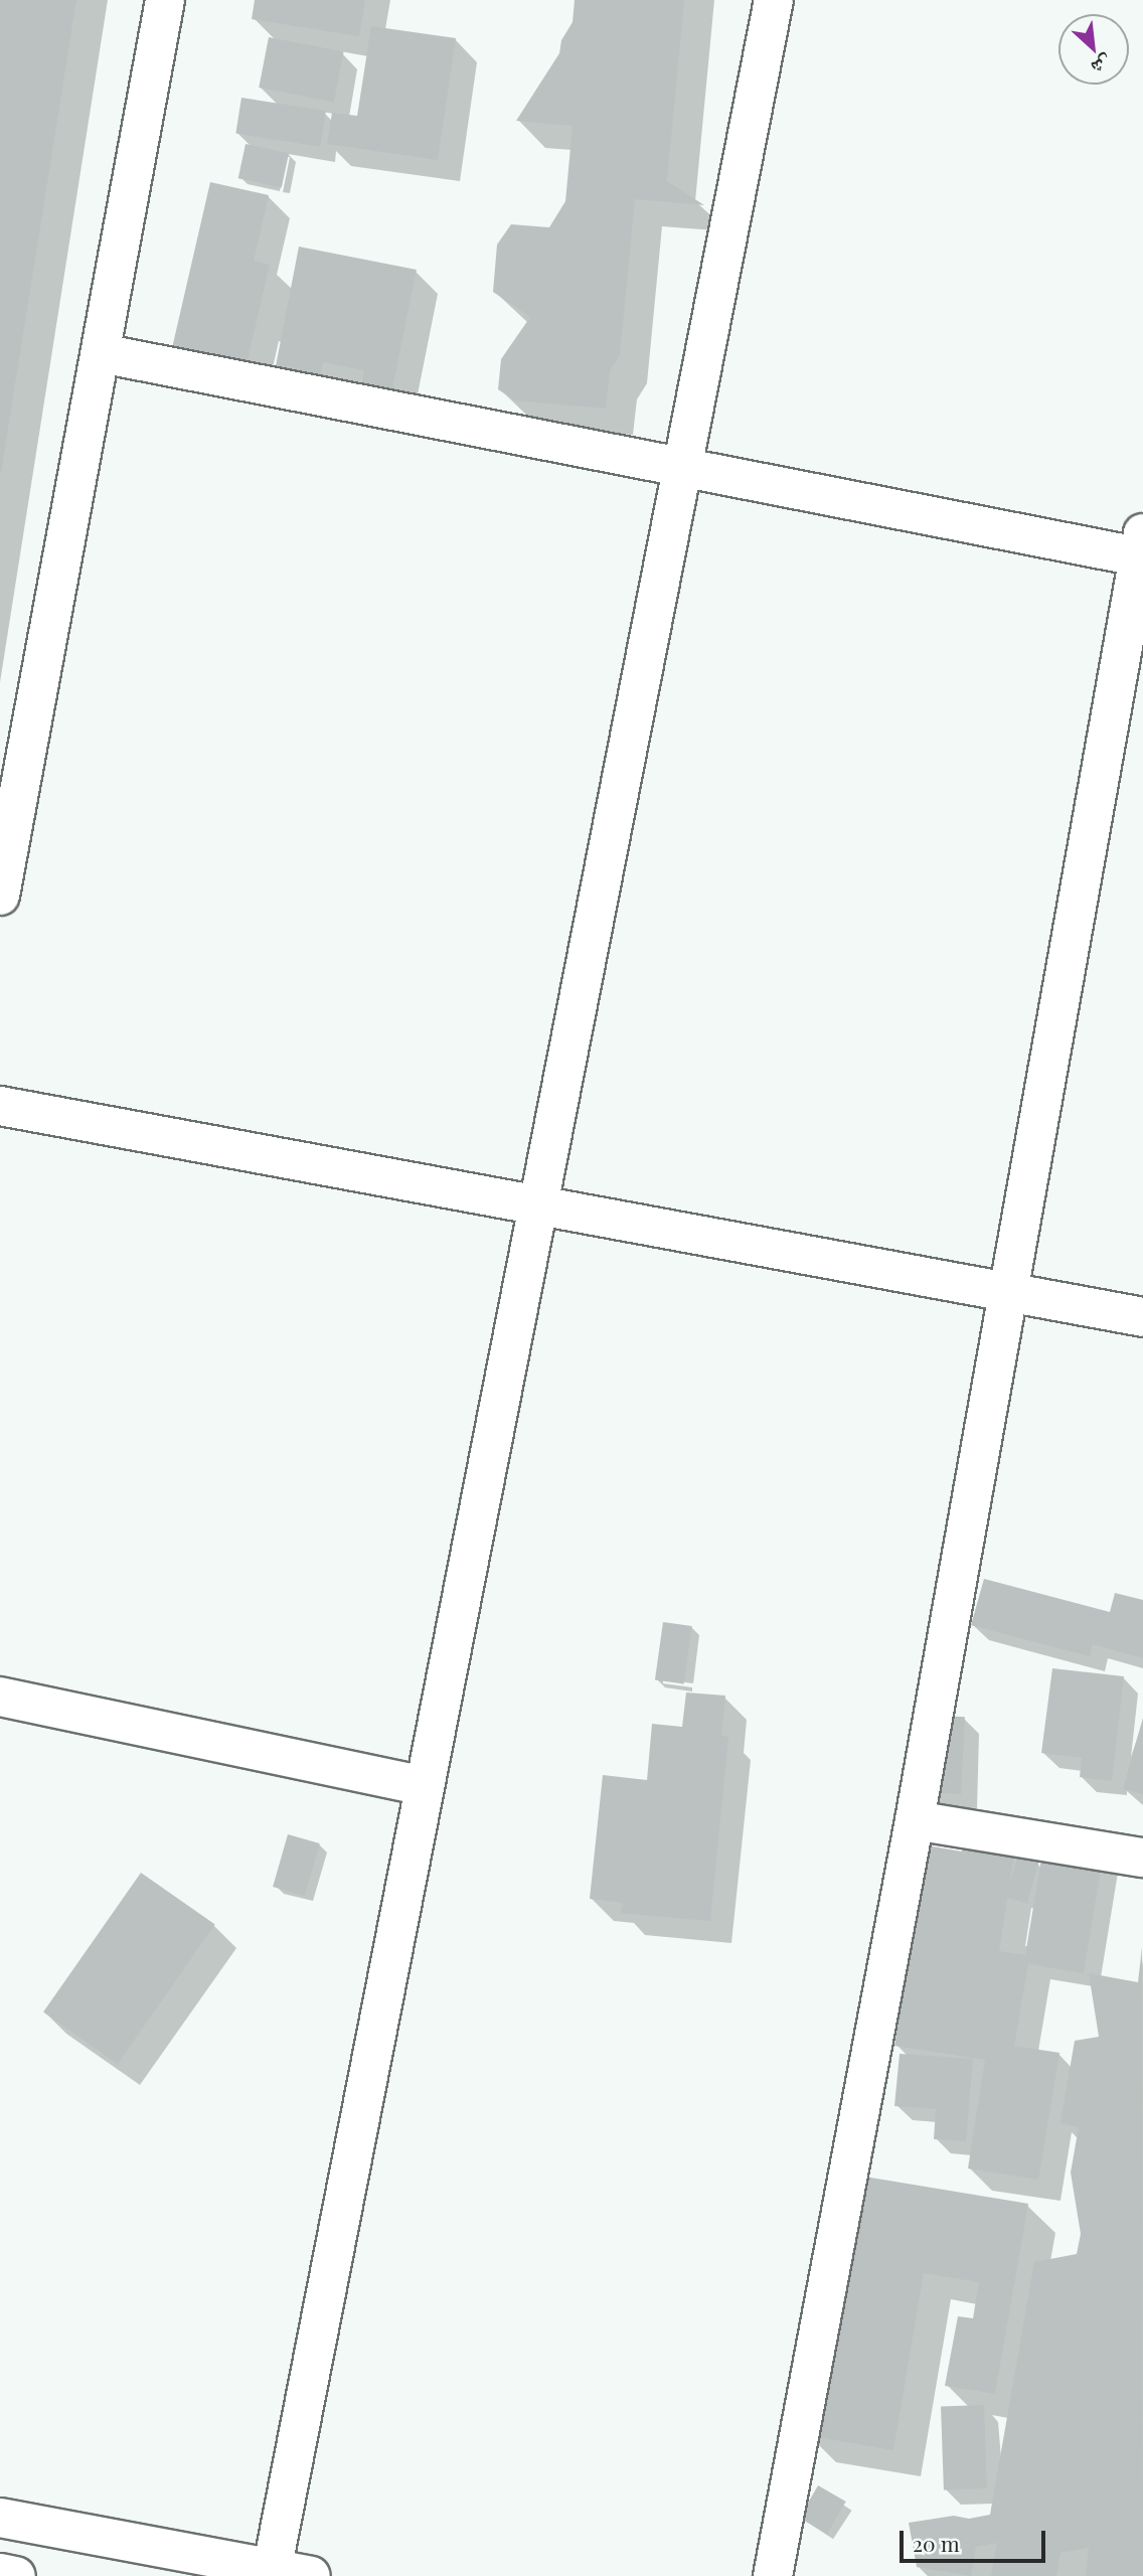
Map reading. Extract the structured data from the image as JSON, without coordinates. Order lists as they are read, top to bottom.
{
  "scale_bar": "20 m",
  "north": "bottom right"
}
